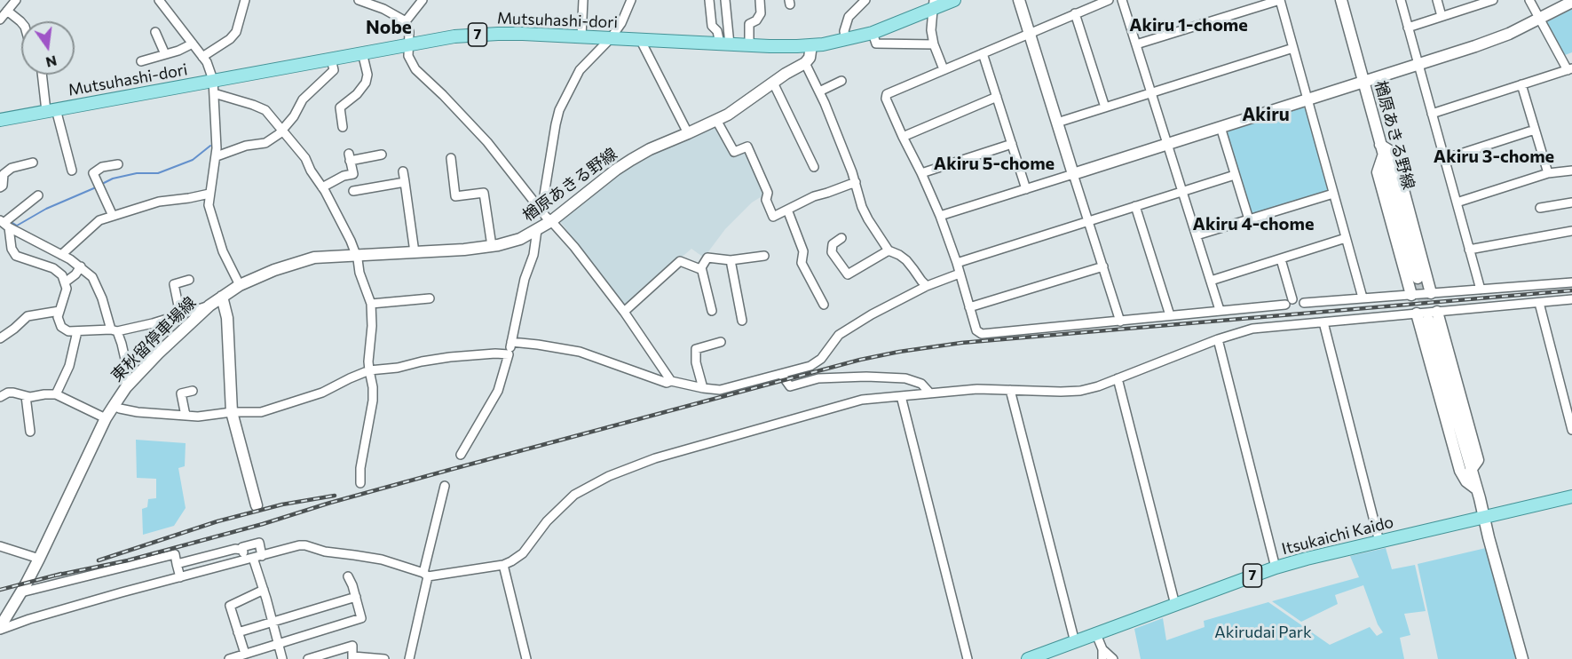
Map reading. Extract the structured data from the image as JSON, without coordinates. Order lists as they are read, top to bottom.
{
  "streets": {
    "main road": [
      "Mutsuhashi-dori",
      "7",
      "楢原あきる野線",
      "東秋留停車場線",
      "Itsukaichi Kaido"
    ]
  },
  "crossings": [
    ["楢原あきる野線", "東秋留停車場線"]
  ],
  "districts": [
    "Akiru 1-chome",
    "Nobe",
    "Akiru",
    "Akiru 3-chome",
    "Akiru 5-chome",
    "Akiru 4-chome"
  ],
  "parks": ["Akirudai Park"],
  "north": "bottom"
}
